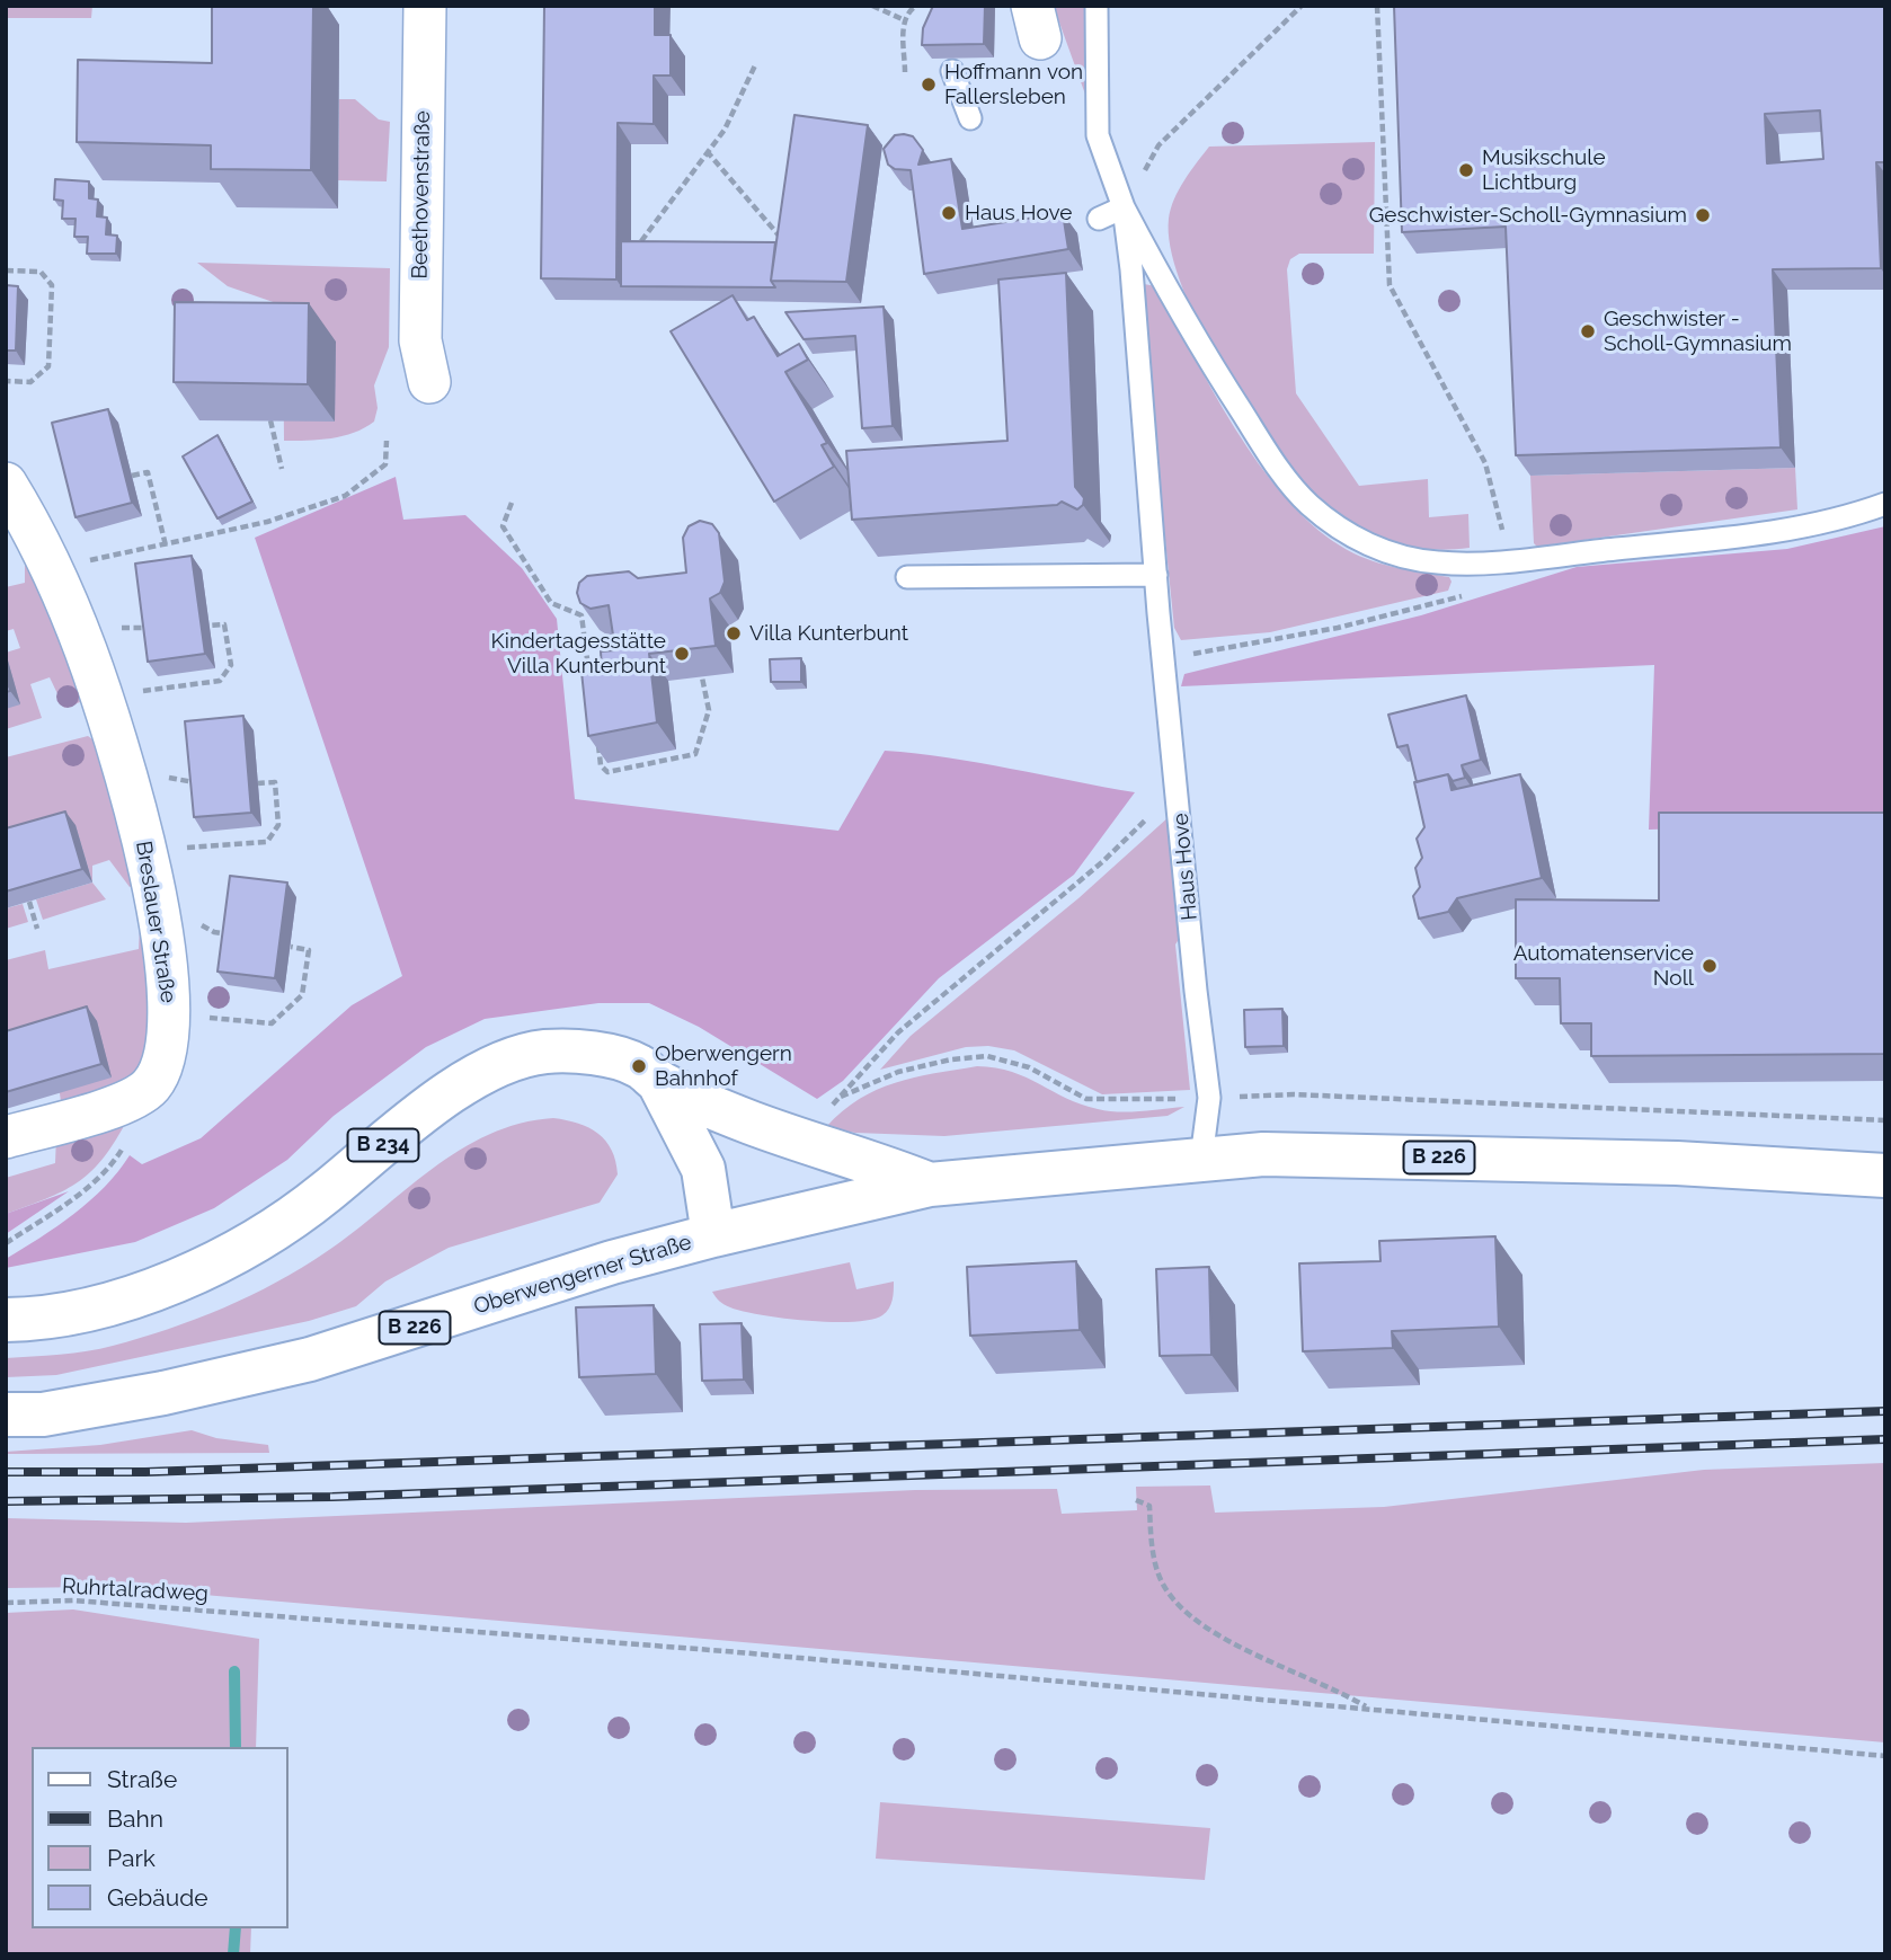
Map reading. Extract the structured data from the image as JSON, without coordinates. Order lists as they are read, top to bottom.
{
  "streets": {
    "main road": ["B 234", "B 226", "Oberwengerner Straße"],
    "street": ["Beethovenstraße", "Breslauer Straße"],
    "lane": ["Haus Hove"],
    "path": ["Ruhrtalradweg"]
  },
  "crossings": [
    ["Haus Hove", "B 226"],
    ["B 226", "Oberwengerner Straße"]
  ],
  "places": [
    "Hoffmann von Fallersleben",
    "Musikschule Lichtburg",
    "Haus Hove",
    "Geschwister-Scholl-Gymnasium",
    "Geschwister - Scholl-Gymnasium",
    "Villa Kunterbunt",
    "Kindertagesstätte Villa Kunterbunt",
    "Automatenservice Noll",
    "Oberwengern Bahnhof"
  ],
  "legend": [
    "Straße",
    "Bahn",
    "Park",
    "Gebäude"
  ]
}
